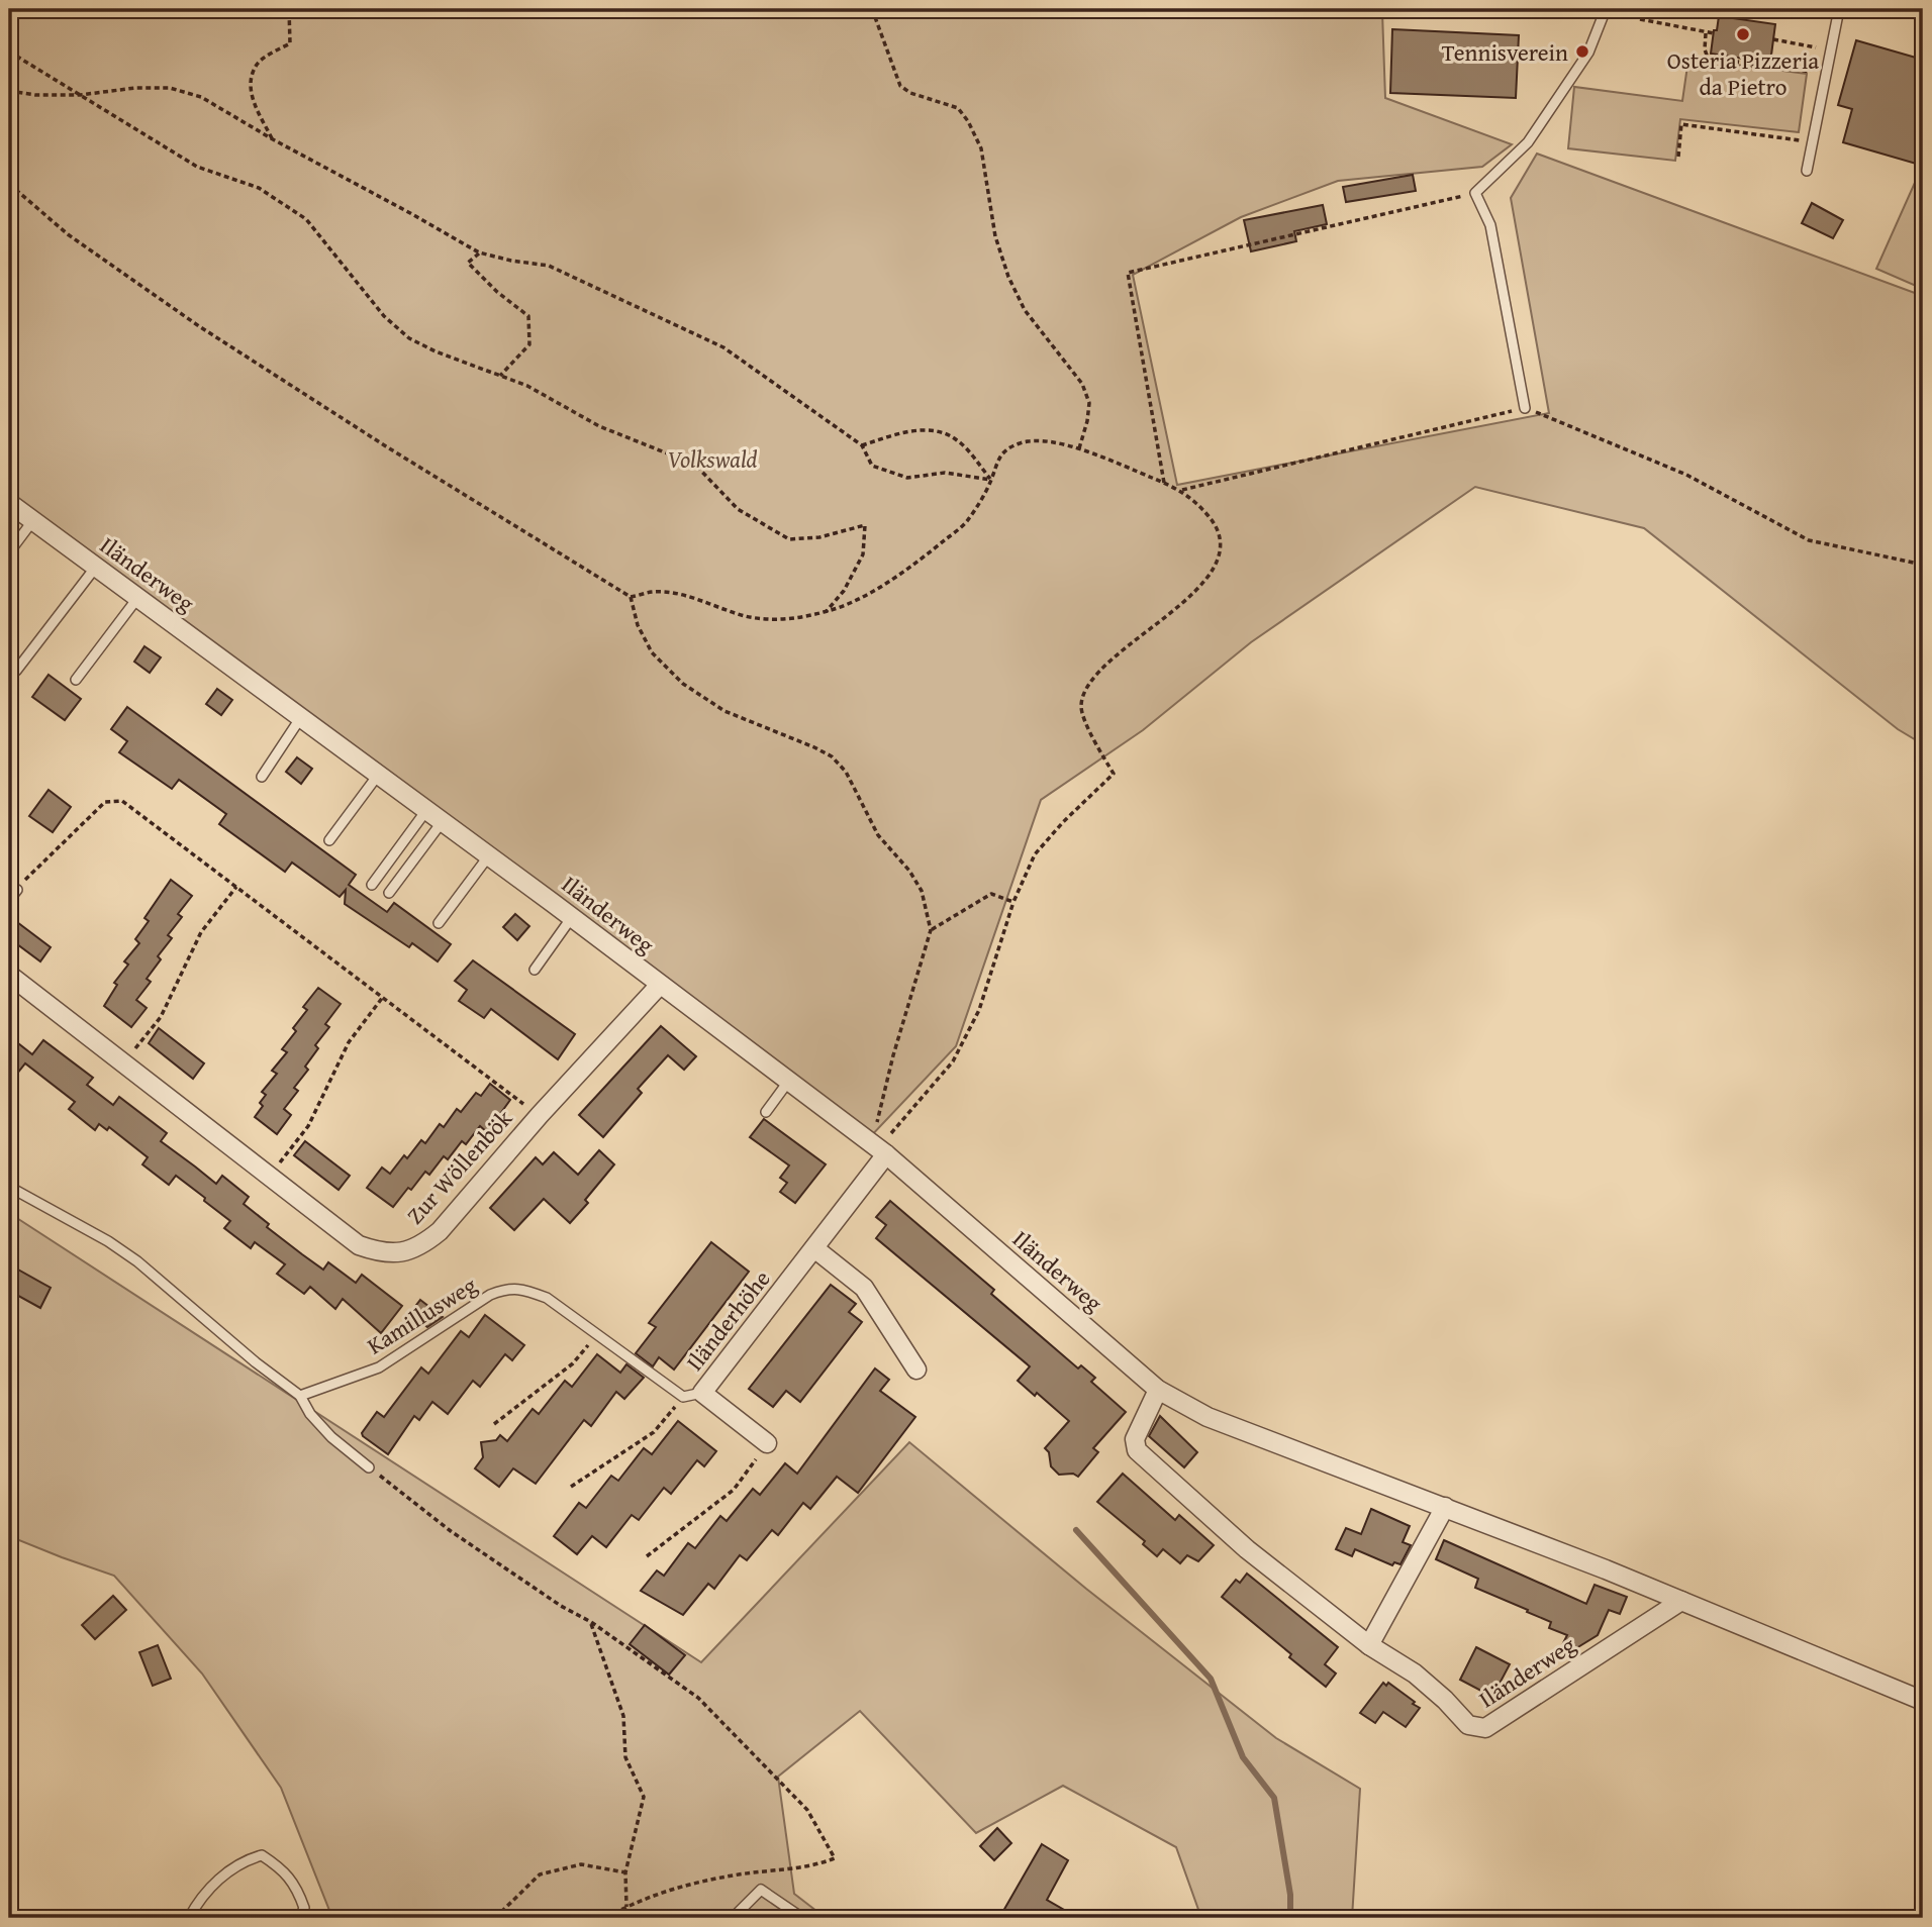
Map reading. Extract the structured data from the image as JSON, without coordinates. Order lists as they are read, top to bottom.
{
  "streets": {
    "street": ["Iländerweg", "Zur Wöllenbök", "Iländerhöhe"],
    "lane": ["Kamillusweg"]
  },
  "crossings": [
    ["Iländerweg", "Zur Wöllenbök"],
    ["Iländerweg", "Iländerhöhe"],
    ["Kamillusweg", "Iländerhöhe"]
  ],
  "parks": ["Volkswald"],
  "places": ["Osteria Pizzeria da Pietro", "Tennisverein"]
}
